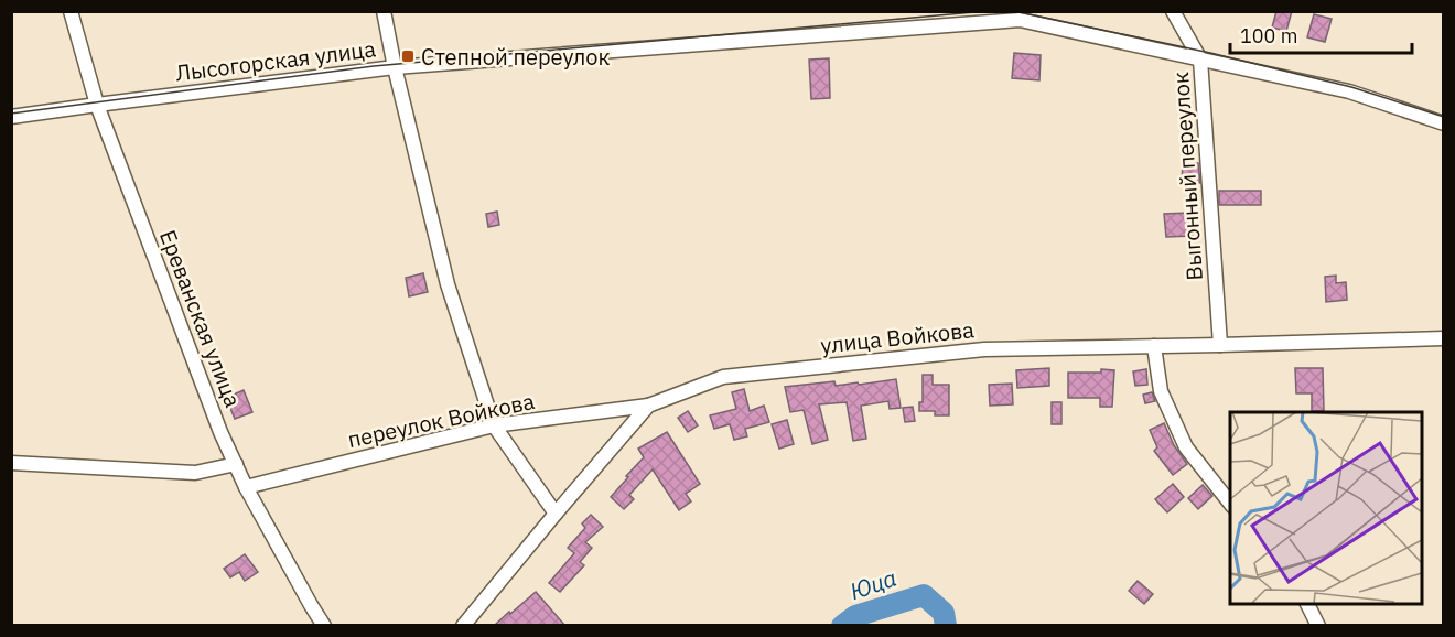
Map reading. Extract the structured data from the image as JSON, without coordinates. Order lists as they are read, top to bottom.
{
  "streets": {
    "street": [
      "Лысогорская улица",
      "Выгонный переулок",
      "Ереванская улица",
      "улица Войкова",
      "переулок Войкова"
    ]
  },
  "crossings": [
    ["Лысогорская улица", "Выгонный переулок"],
    ["Лысогорская улица", "Ереванская улица"],
    ["Выгонный переулок", "улица Войкова"],
    ["Ереванская улица", "переулок Войкова"],
    ["улица Войкова", "переулок Войкова"]
  ],
  "water": ["Юца"],
  "places": {
    "transit": ["Степной переулок"]
  },
  "scale_bar": "100 m"
}
